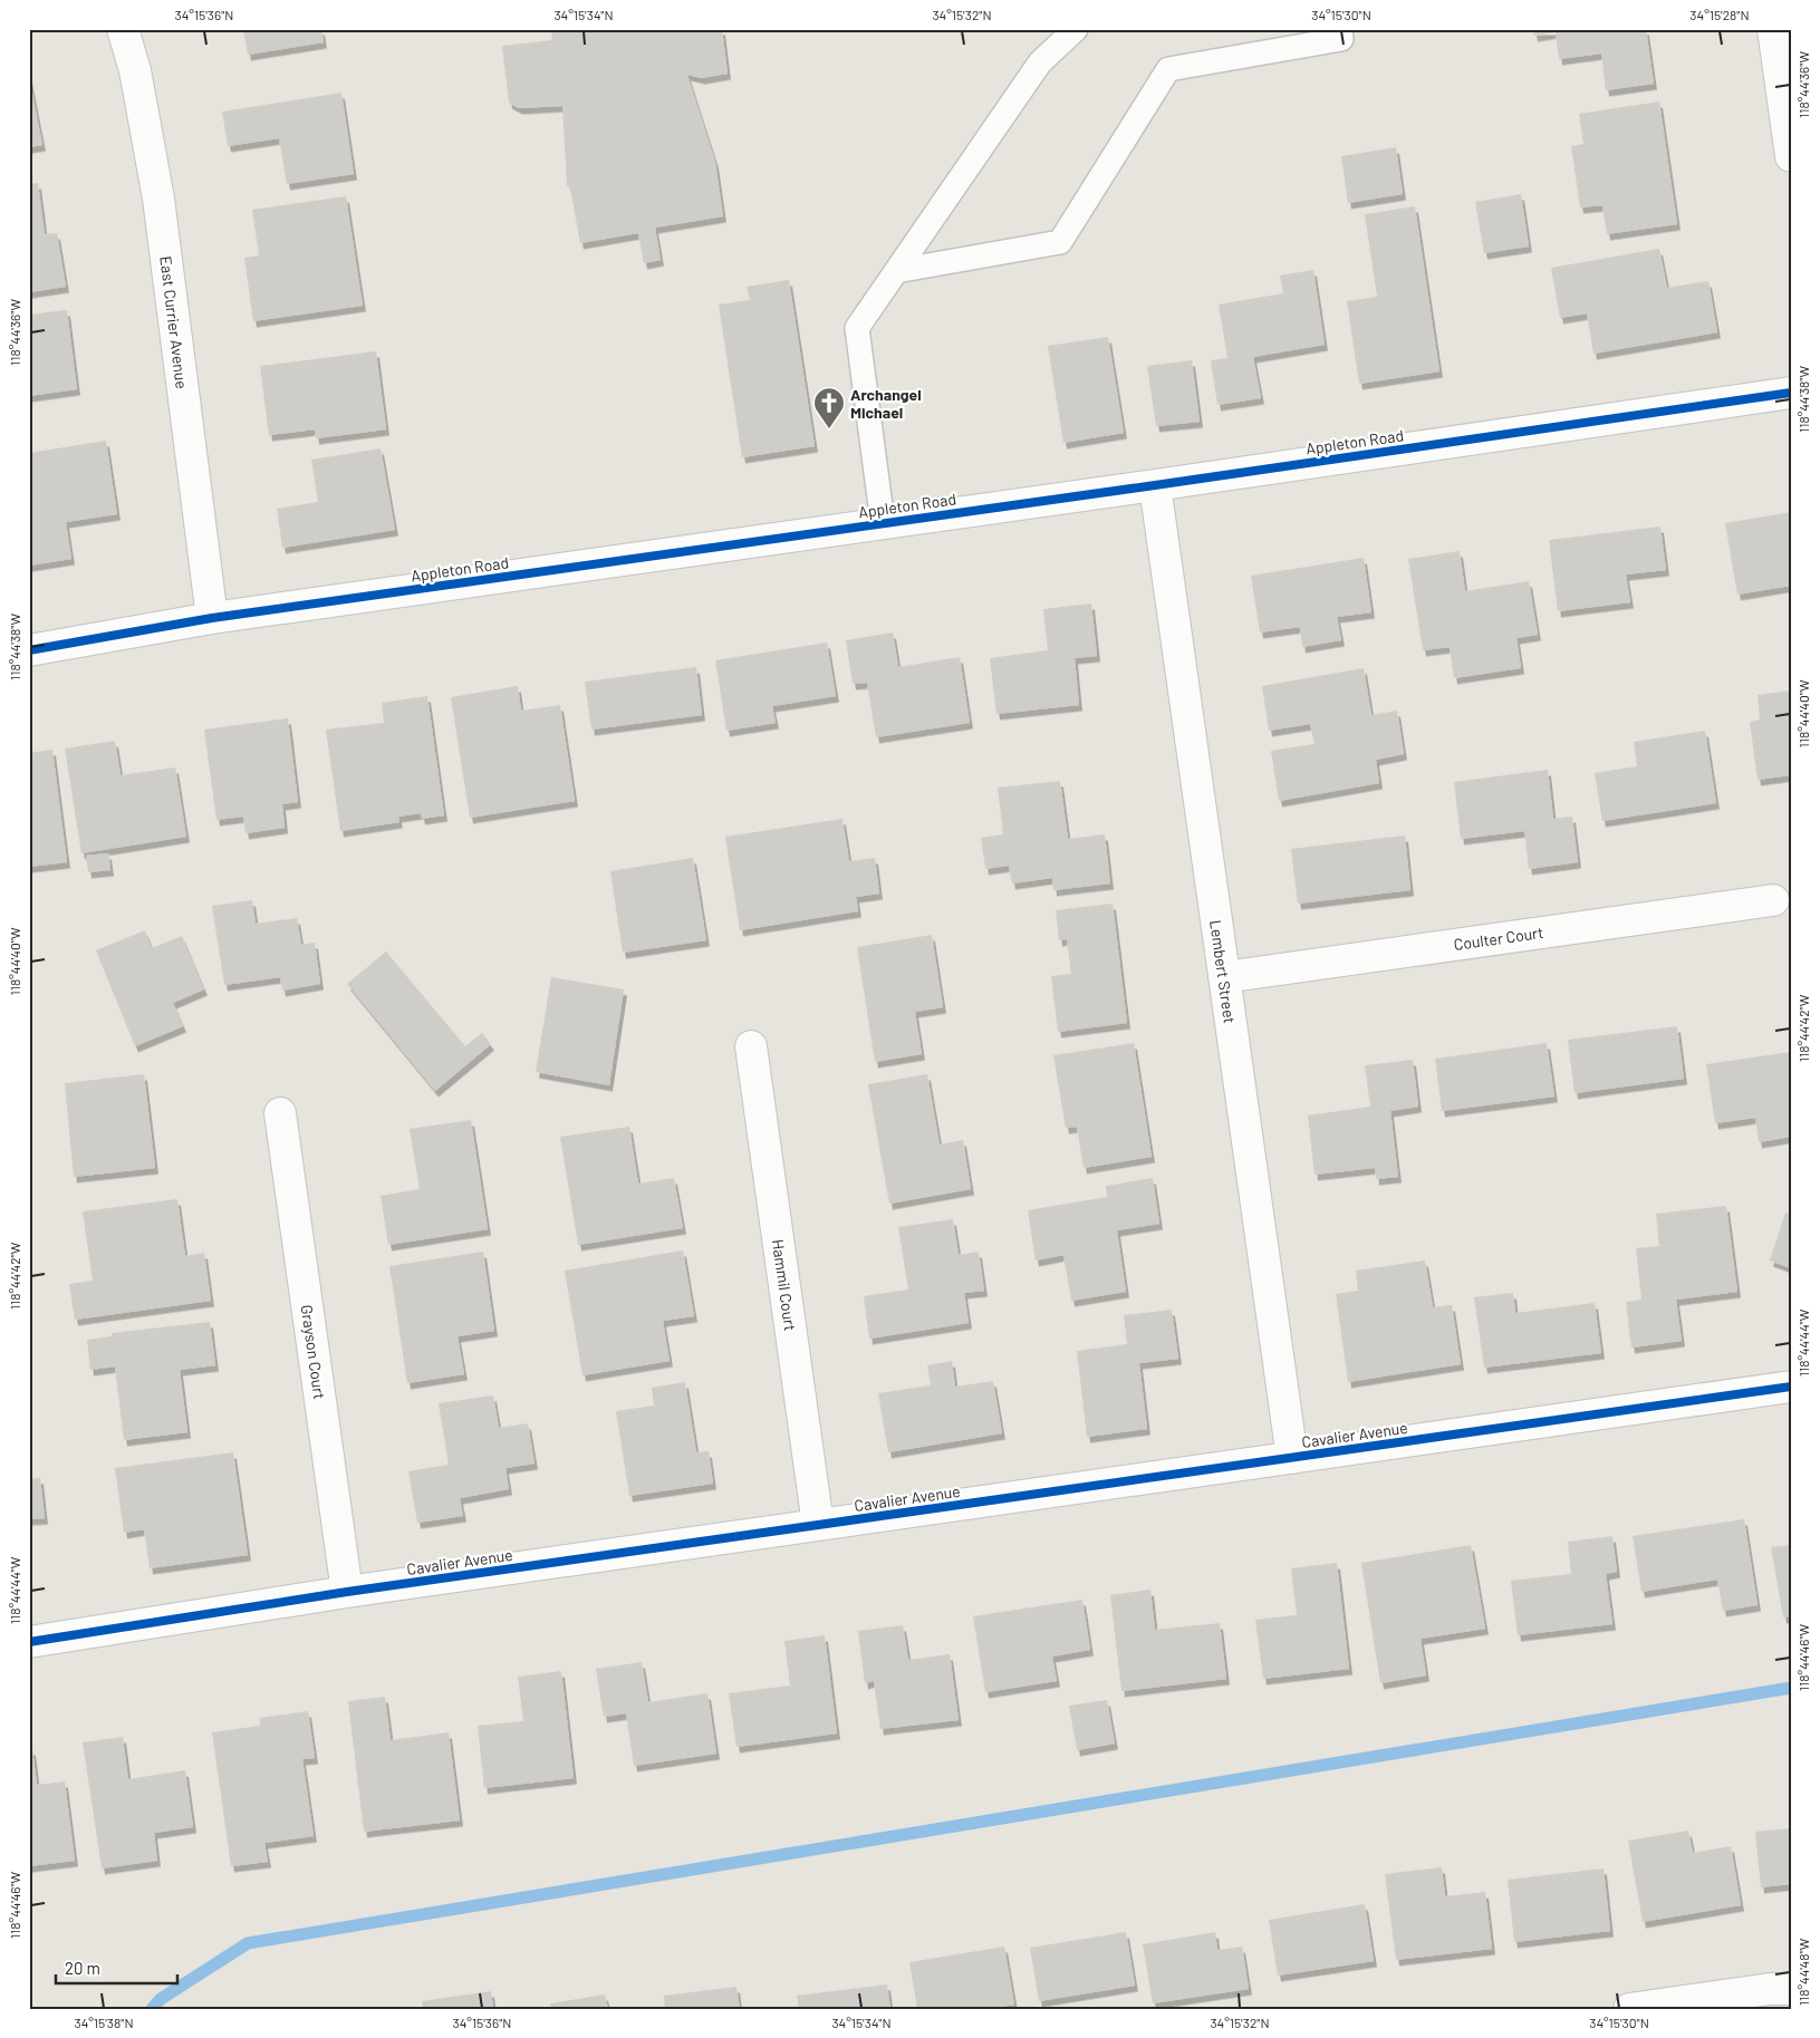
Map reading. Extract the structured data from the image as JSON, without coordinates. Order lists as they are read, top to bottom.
{
  "streets": {
    "street": [
      "East Currier Avenue",
      "Appleton Road",
      "Coulter Court",
      "Lembert Street",
      "Hammil Court",
      "Grayson Court",
      "Cavalier Avenue"
    ]
  },
  "crossings": [
    ["East Currier Avenue", "Appleton Road"],
    ["Appleton Road", "Lembert Street"],
    ["Coulter Court", "Lembert Street"],
    ["Lembert Street", "Cavalier Avenue"],
    ["Hammil Court", "Cavalier Avenue"],
    ["Grayson Court", "Cavalier Avenue"]
  ],
  "places": {
    "church": ["Archangel Michael"]
  },
  "scale_bar": "20 m",
  "coordinates": [
    "34°15'36\"N",
    "34°15'34\"N",
    "34°15'32\"N",
    "34°15'30\"N",
    "34°15'28\"N",
    "118°44'36\"W",
    "118°44'38\"W",
    "118°44'40\"W",
    "118°44'42\"W",
    "118°44'44\"W",
    "118°44'46\"W",
    "118°44'48\"W",
    "34°15'38\"N"
  ]
}
